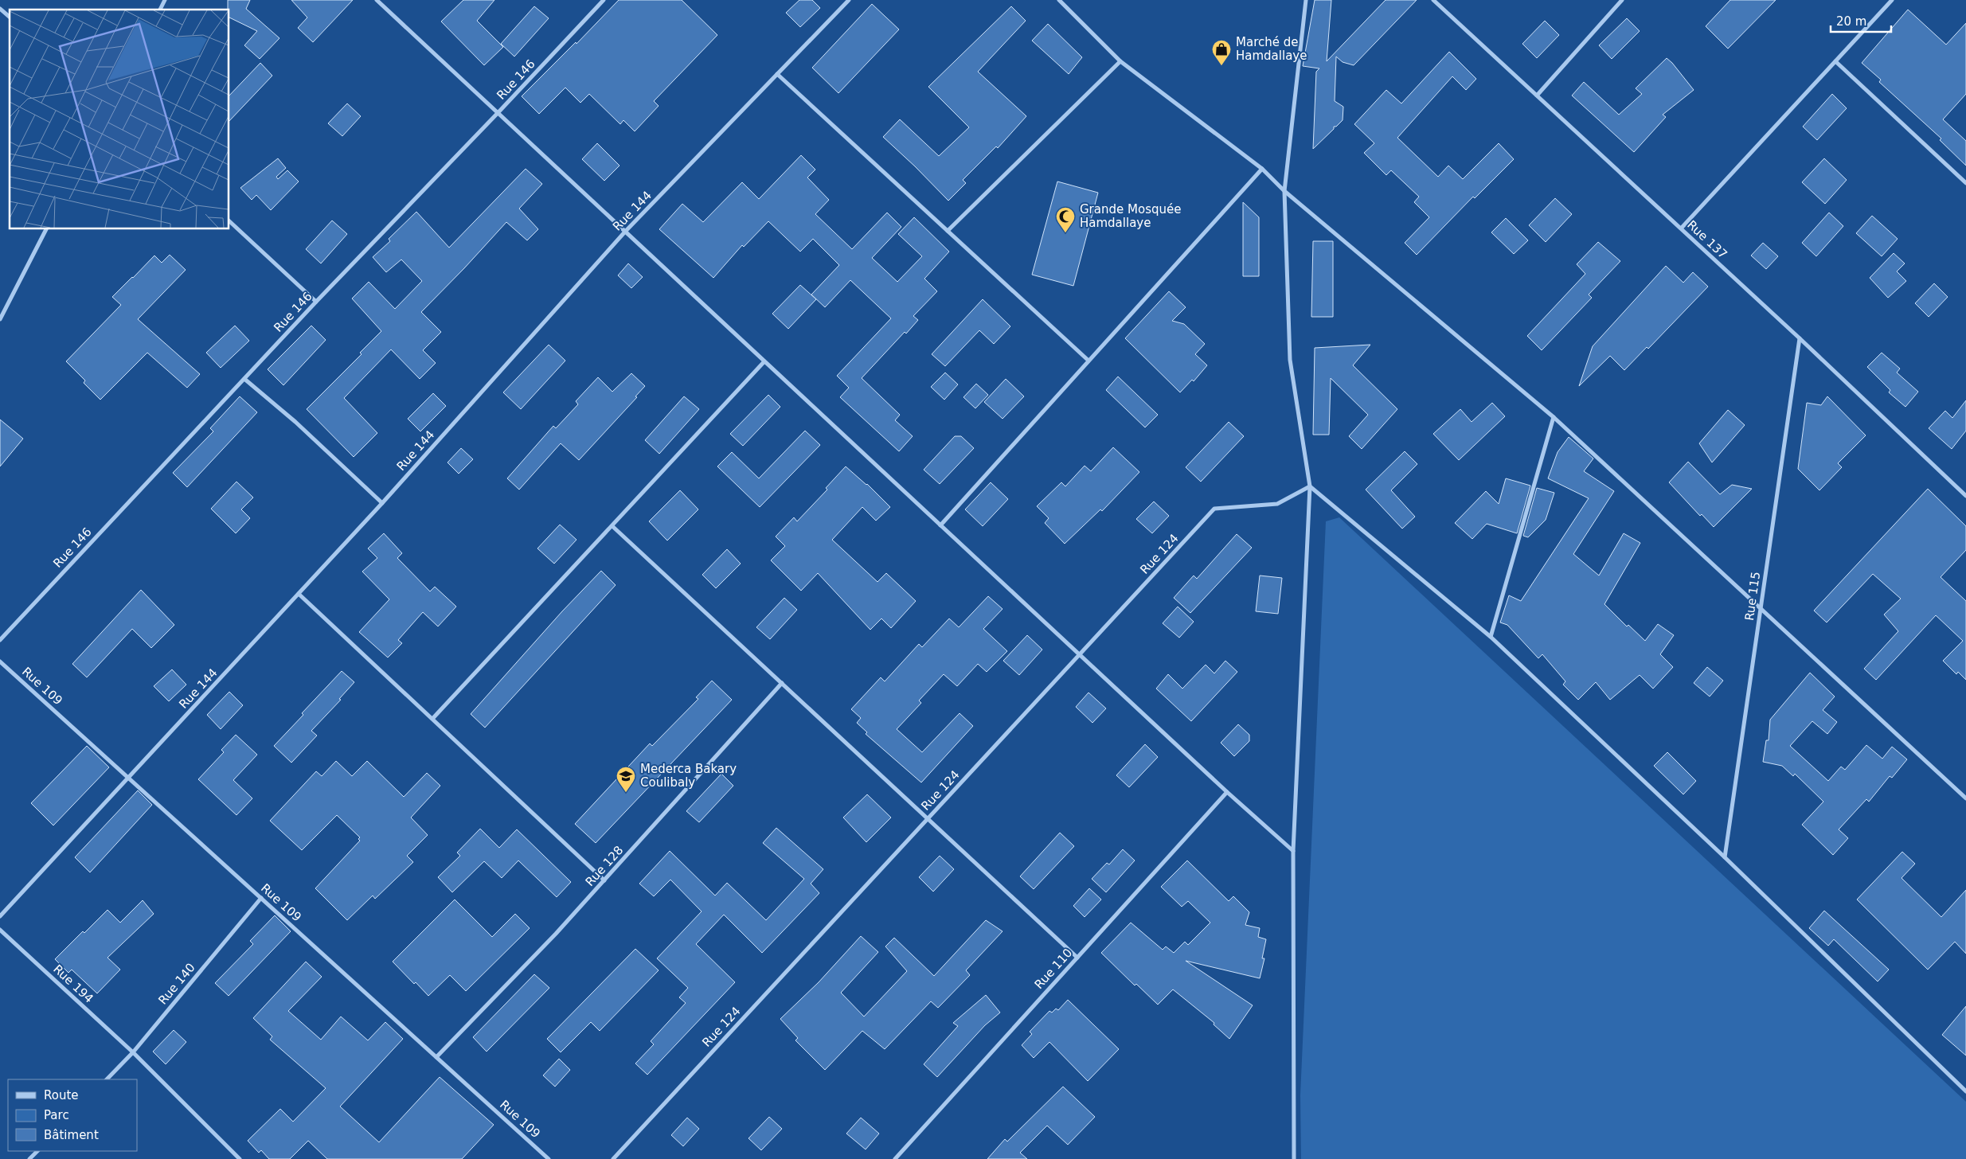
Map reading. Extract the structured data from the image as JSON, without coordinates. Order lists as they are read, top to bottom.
{
  "streets": {
    "street": [
      "Rue 146",
      "Rue 144",
      "Rue 137",
      "Rue 124",
      "Rue 115",
      "Rue 109",
      "Rue 128",
      "Rue 110",
      "Rue 194",
      "Rue 140"
    ]
  },
  "crossings": [
    ["Rue 144", "Rue 109"],
    ["Rue 137", "Rue 115"],
    ["Rue 109", "Rue 128"],
    ["Rue 109", "Rue 140"],
    ["Rue 194", "Rue 140"]
  ],
  "places": {
    "shop": ["Marché de Hamdallaye"],
    "mosque": ["Grande Mosquée Hamdallaye"],
    "school or university": ["Mederca Bakary Coulibaly"]
  },
  "legend": ["Route", "Parc", "Bâtiment"],
  "scale_bar": "20 m"
}
